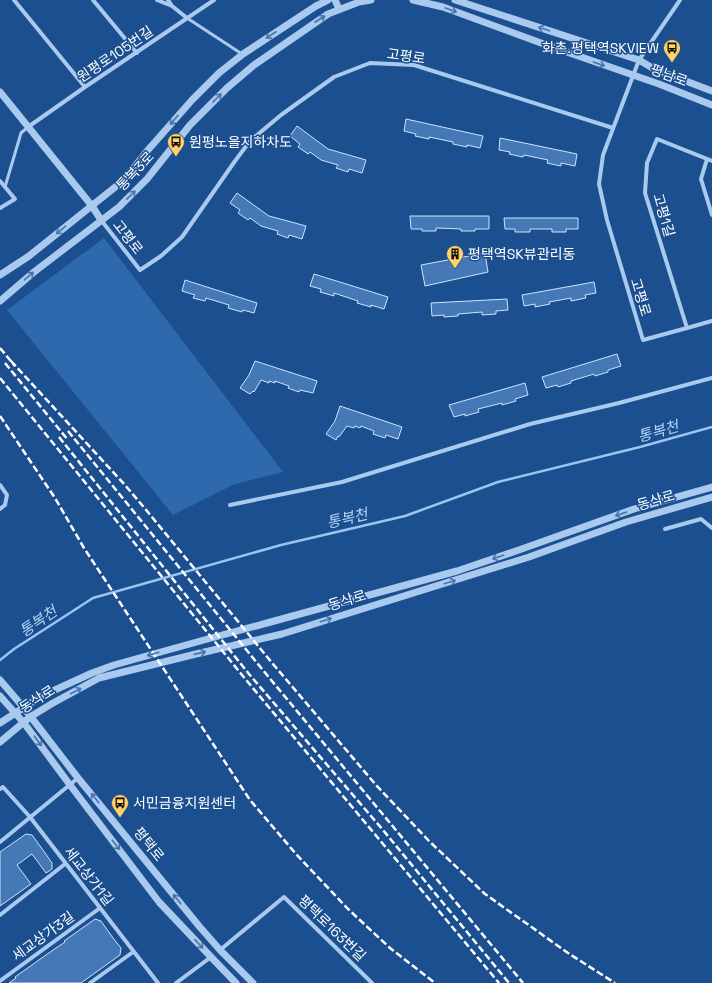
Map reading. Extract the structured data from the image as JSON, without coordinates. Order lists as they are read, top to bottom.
{
  "streets": {
    "street": [
      "원평로105번길",
      "고평로",
      "평남로",
      "통복3로",
      "고평1길",
      "동삭로",
      "평택로",
      "세교상가1길",
      "평택로163번길",
      "세교상가3길"
    ]
  },
  "crossings": [
    ["고평로", "통복3로"],
    ["고평로", "고평1길"],
    ["동삭로", "평택로"],
    ["평택로", "평택로163번길"],
    ["세교상가1길", "세교상가3길"]
  ],
  "water": ["통복천"],
  "places": {
    "bus stop": ["화촌.평택역SKVIEW", "원평노을지하차도", "서민금융지원센터"],
    "building": ["평택역SK뷰관리동"]
  }
}
